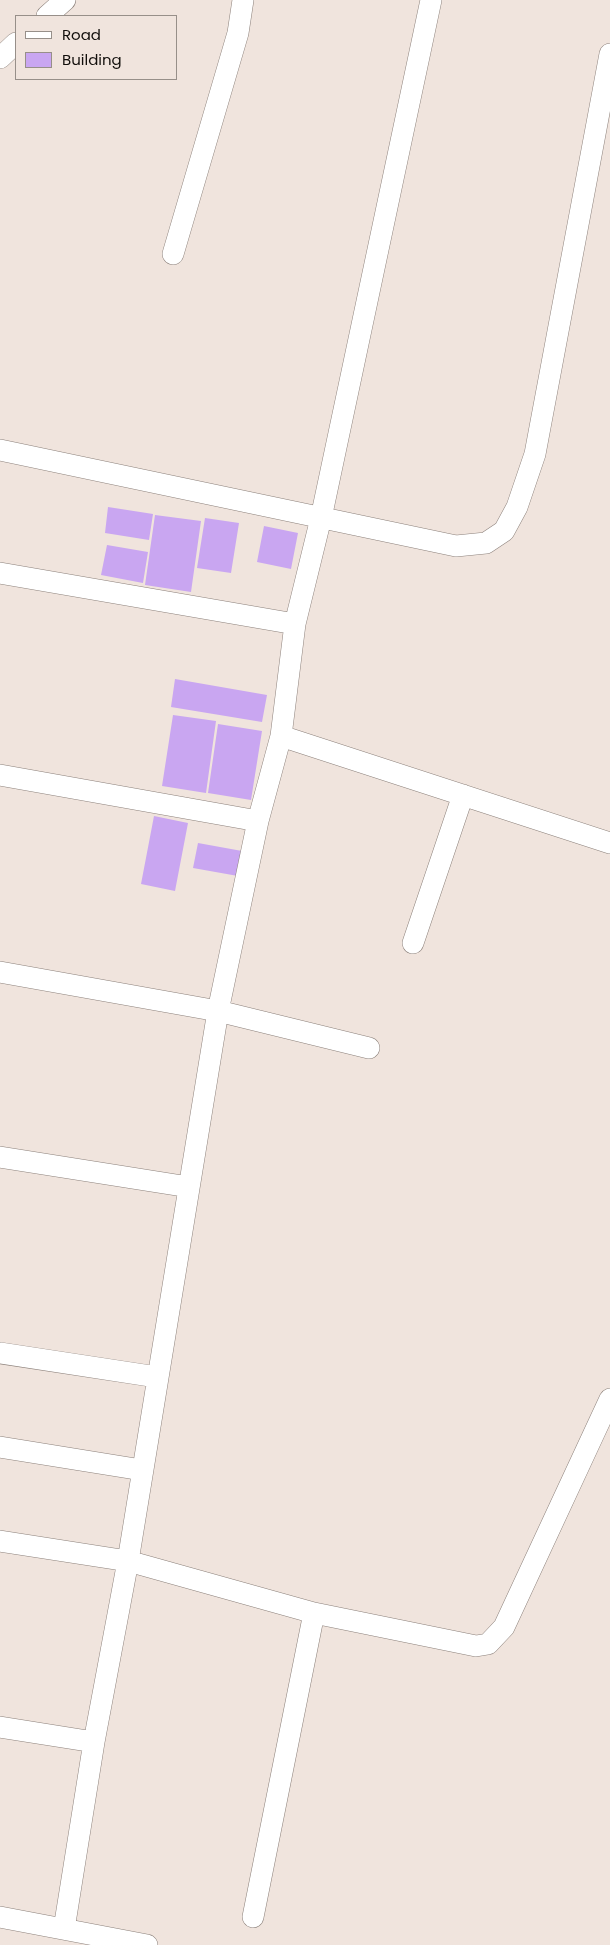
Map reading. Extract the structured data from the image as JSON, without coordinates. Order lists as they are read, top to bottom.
{
  "legend": ["Road", "Building"]
}
